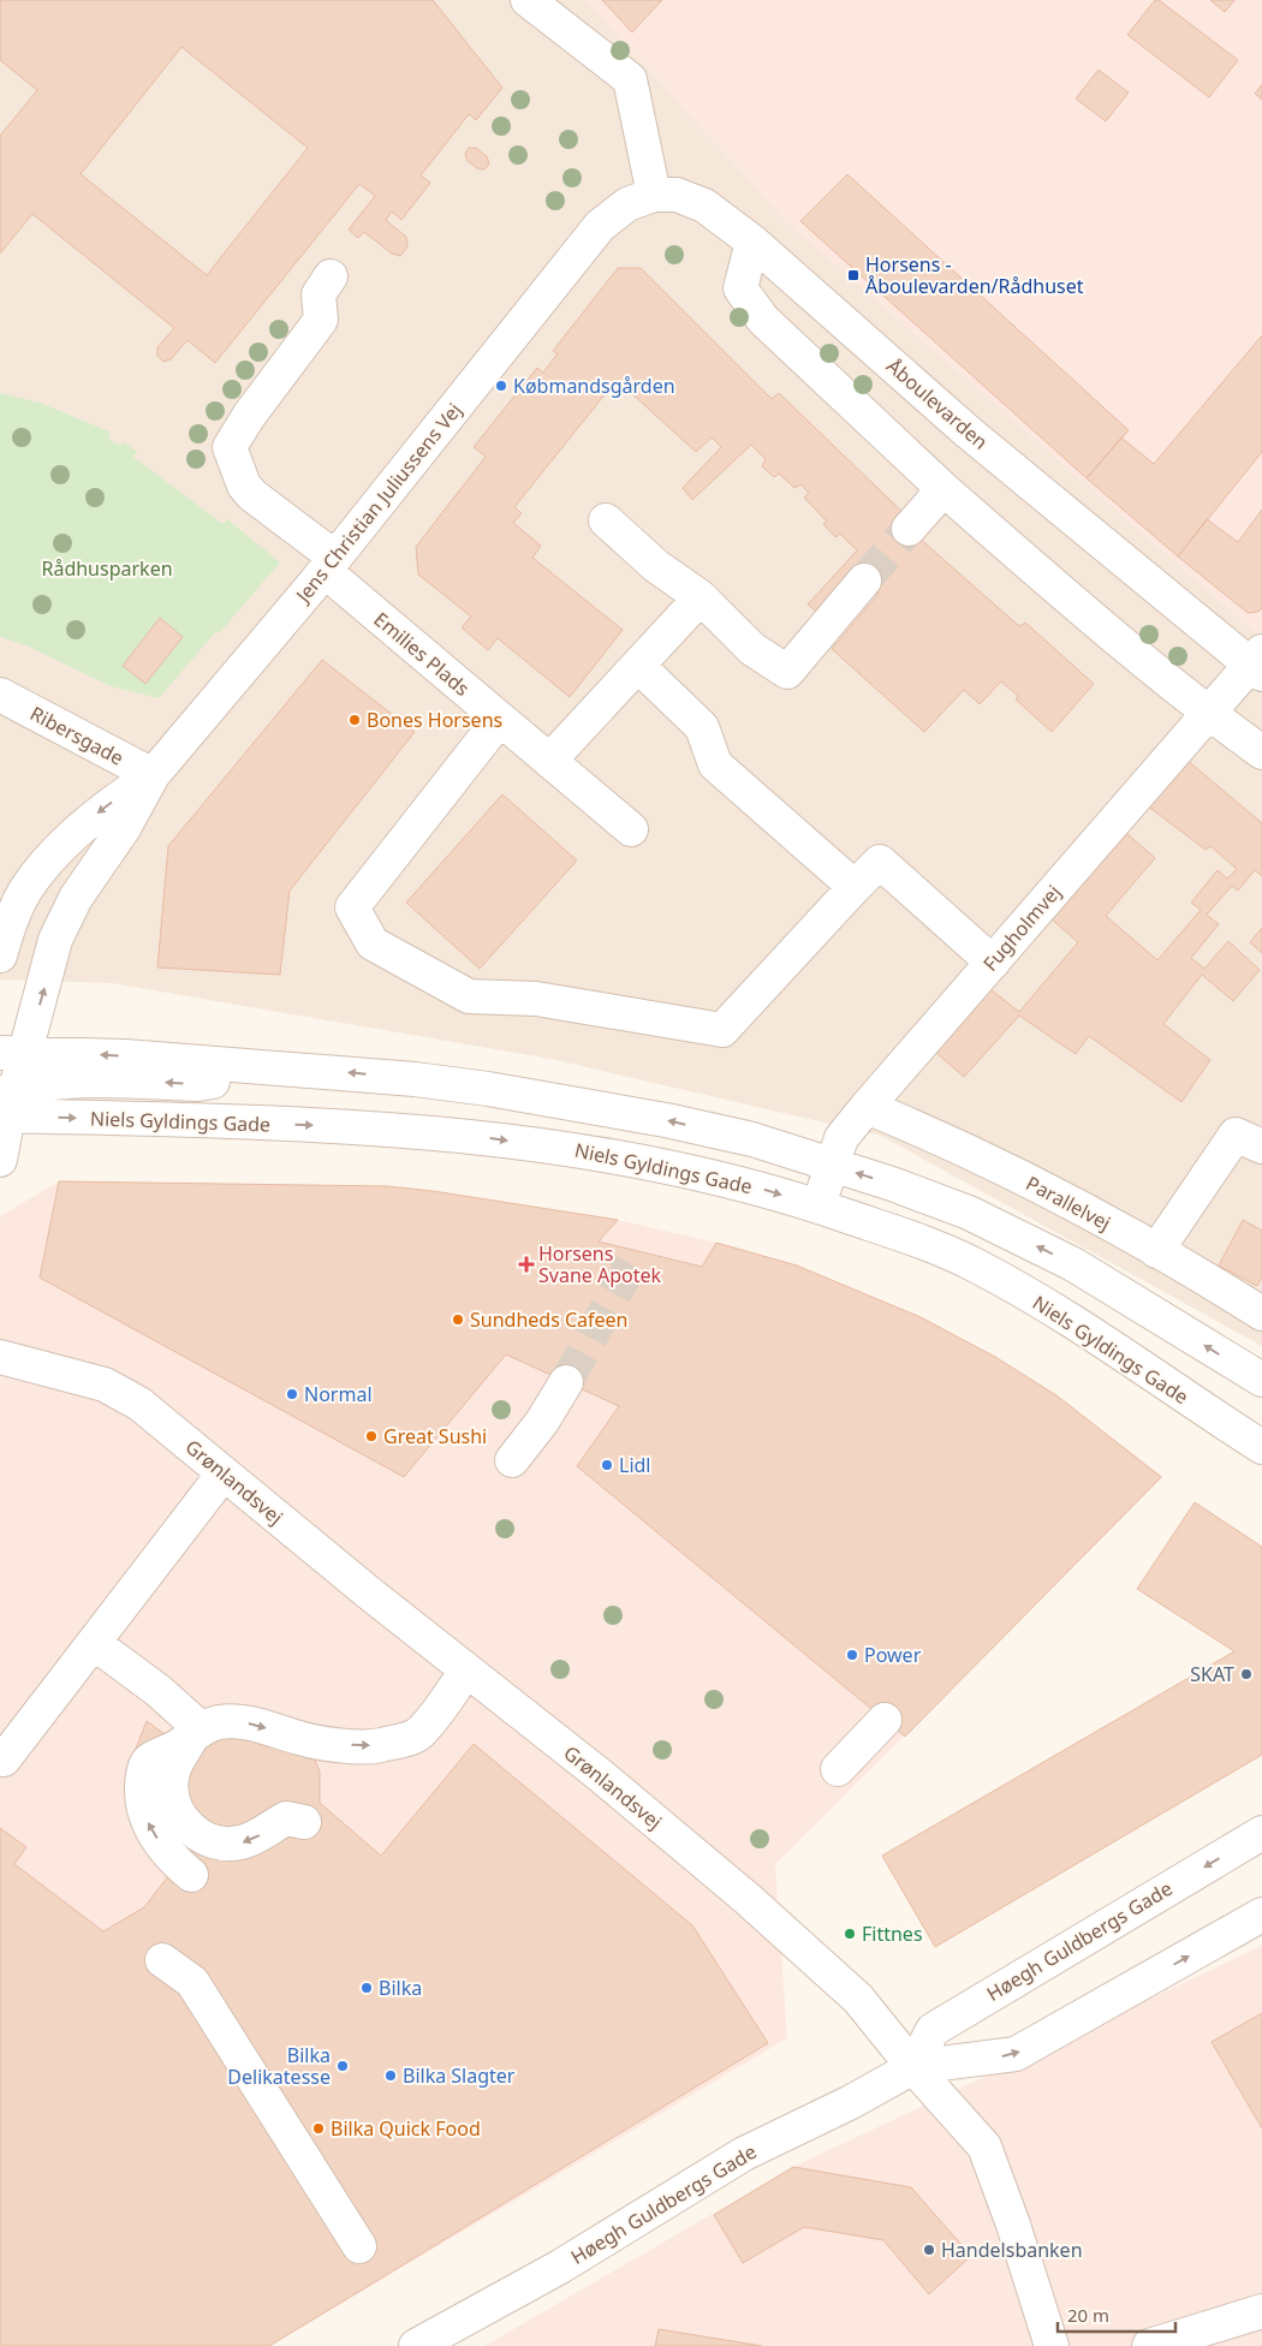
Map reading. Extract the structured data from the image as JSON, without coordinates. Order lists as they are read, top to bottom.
{
  "streets": {
    "street": [
      "Åboulevarden",
      "Jens Christian Juliussens Vej",
      "Emilies Plads",
      "Ribersgade",
      "Fugholmvej",
      "Niels Gyldings Gade",
      "Parallelvej",
      "Grønlandsvej",
      "Høegh Guldbergs Gade"
    ]
  },
  "crossings": [
    ["Åboulevarden", "Jens Christian Juliussens Vej"],
    ["Åboulevarden", "Fugholmvej"],
    ["Jens Christian Juliussens Vej", "Emilies Plads"],
    ["Jens Christian Juliussens Vej", "Ribersgade"],
    ["Jens Christian Juliussens Vej", "Niels Gyldings Gade"],
    ["Fugholmvej", "Niels Gyldings Gade"],
    ["Fugholmvej", "Parallelvej"],
    ["Grønlandsvej", "Høegh Guldbergs Gade"]
  ],
  "parks": ["Rådhusparken"],
  "places": {
    "transit": ["Horsens - Åboulevarden/Rådhuset"],
    "other": [
      "Købmandsgården",
      "Bones Horsens",
      "Sundheds Cafeen",
      "Normal",
      "Great Sushi",
      "Lidl",
      "Power",
      "SKAT",
      "Fittnes",
      "Bilka",
      "Bilka Delikatesse",
      "Bilka Slagter",
      "Bilka Quick Food",
      "Handelsbanken"
    ],
    "health": ["Horsens Svane Apotek"]
  },
  "scale_bar": "20 m"
}
